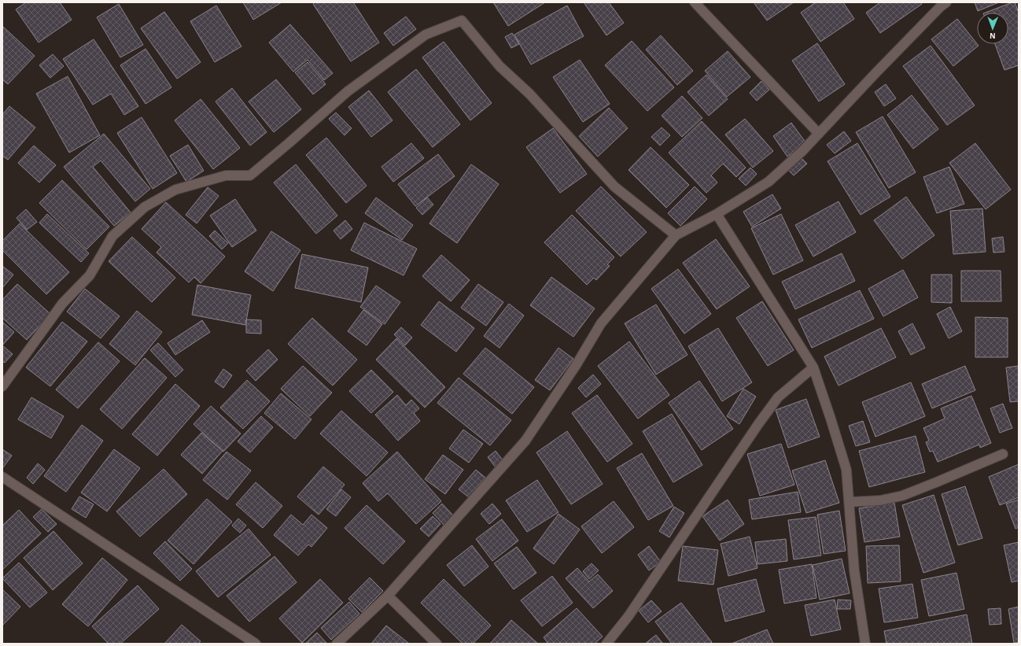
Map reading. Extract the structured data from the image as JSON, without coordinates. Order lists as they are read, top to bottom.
{
  "north": "bottom"
}
